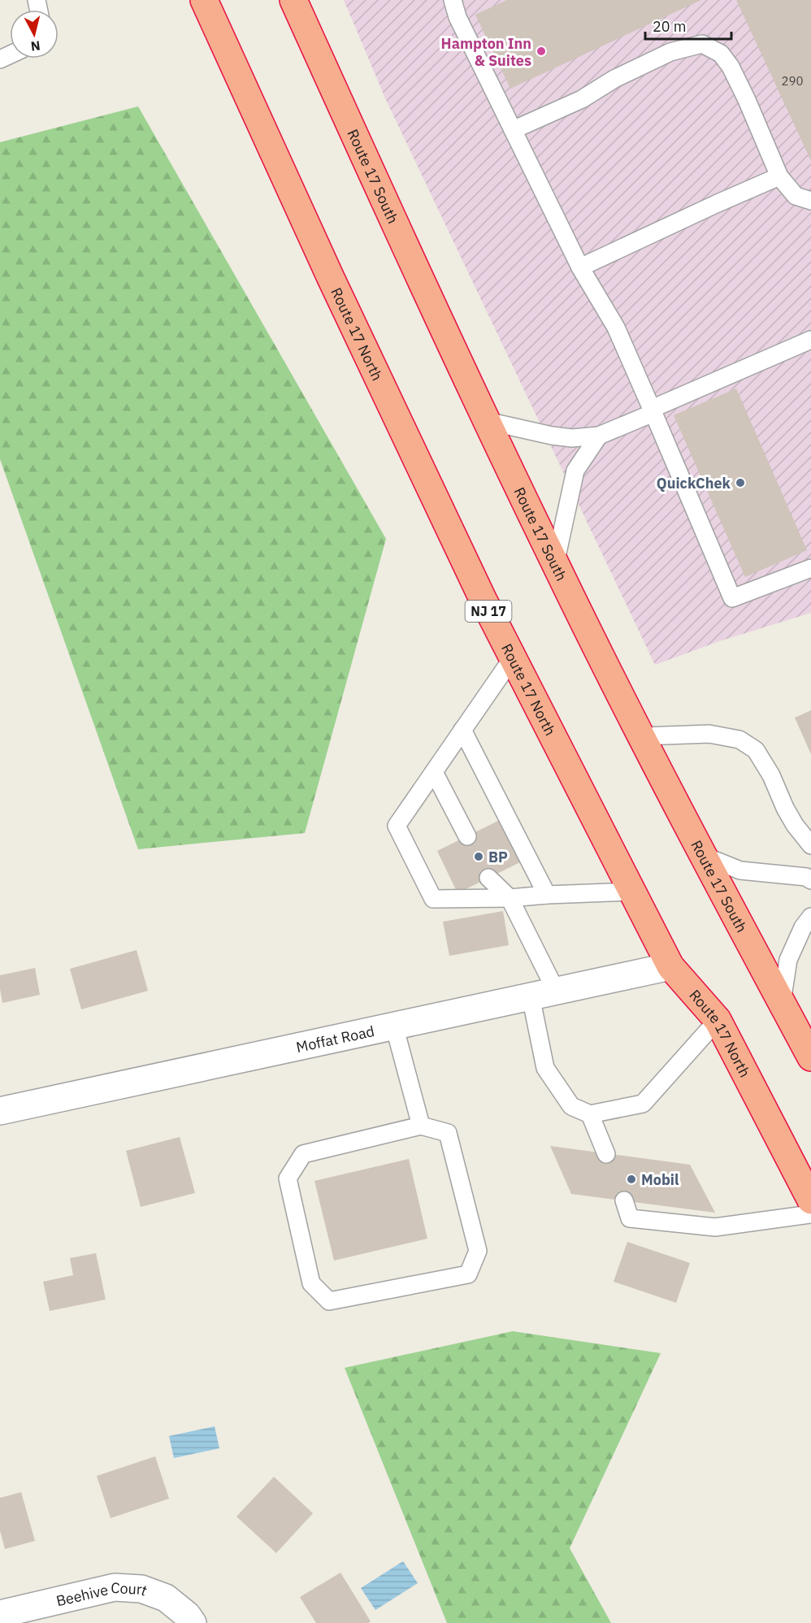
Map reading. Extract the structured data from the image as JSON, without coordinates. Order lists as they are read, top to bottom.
{
  "streets": {
    "highway": ["Route 17 South", "Route 17 North", "NJ 17"],
    "street": ["Moffat Road", "Beehive Court"]
  },
  "crossings": [
    ["Route 17 North", "Moffat Road"]
  ],
  "places": [
    "Hampton Inn & Suites",
    "QuickChek",
    "BP",
    "Mobil"
  ],
  "house_numbers": ["290"],
  "scale_bar": "20 m",
  "north": "bottom"
}
